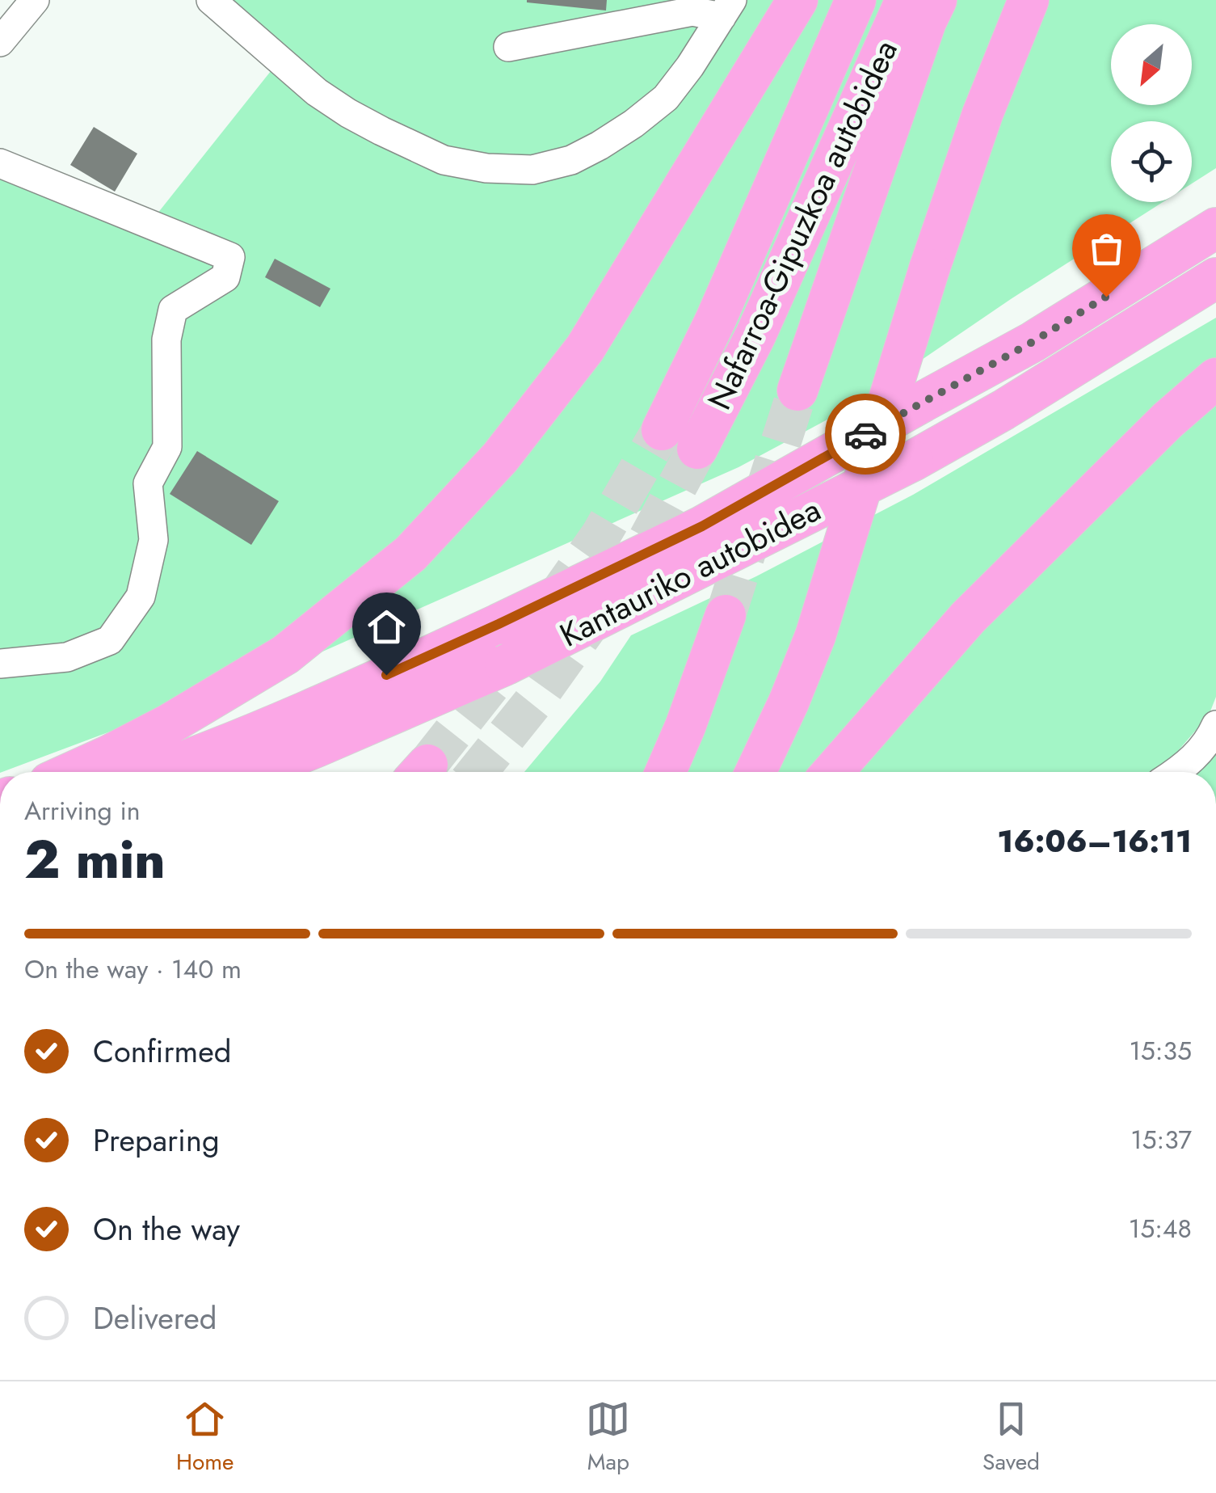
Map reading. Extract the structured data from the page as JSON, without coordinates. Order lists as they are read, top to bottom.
{
  "streets": {
    "highway": ["Nafarroa-Gipuzkoa autobidea", "Kantauriko autobidea"]
  },
  "north": "bottom left",
  "page": {
    "heading": ["2 min", "Arriving in", "16:06–16:11"],
    "bar": "On the way · 140 m",
    "list": [
      ["Confirmed", "15:35"],
      ["Preparing", "15:37"],
      ["On the way", "15:48"],
      "Delivered"
    ],
    "tabs": ["Home", "Map", "Saved"]
  }
}
